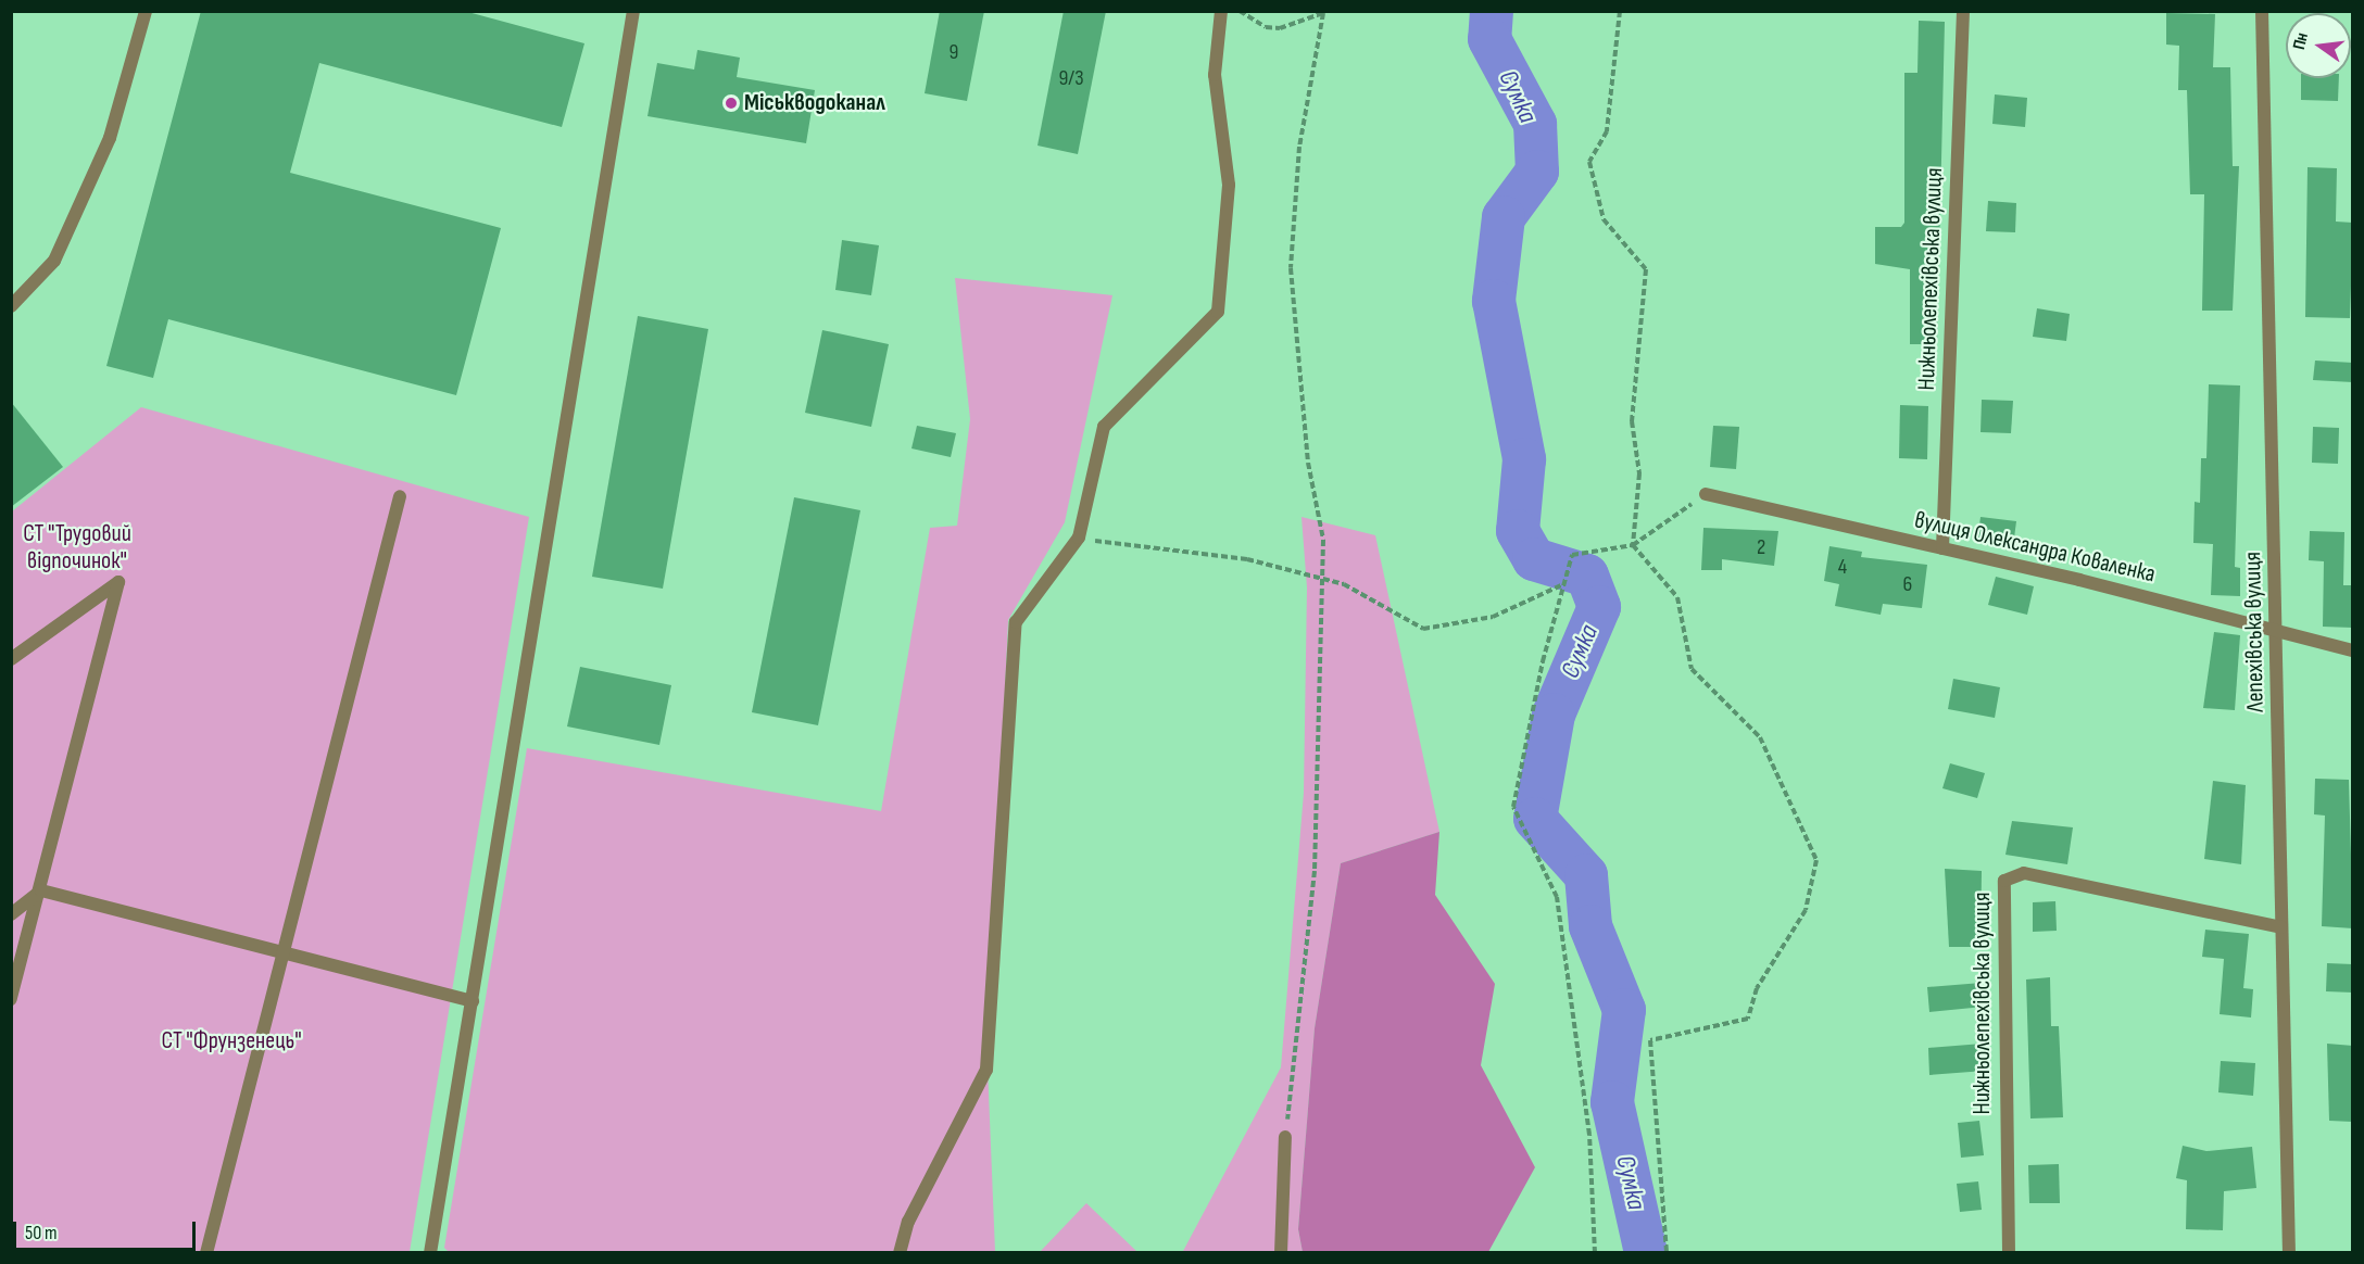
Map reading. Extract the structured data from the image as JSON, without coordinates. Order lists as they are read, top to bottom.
{
  "streets": {
    "street": ["Нижньолепехівська вулиця", "вулиця Олександра Коваленка", "Лепехівська вулиця"]
  },
  "crossings": [
    ["Нижньолепехівська вулиця", "вулиця Олександра Коваленка"],
    ["Нижньолепехівська вулиця", "Лепехівська вулиця"],
    ["вулиця Олександра Коваленка", "Лепехівська вулиця"]
  ],
  "water": ["Сумка"],
  "parks": ["СТ \"Трудовий відпочинок\"", "СТ \"Фрунзенець\""],
  "places": ["Міськводоканал"],
  "house_numbers": [
    "9",
    "9/3",
    "2",
    "4",
    "6"
  ],
  "scale_bar": "50 m",
  "north": "left"
}
